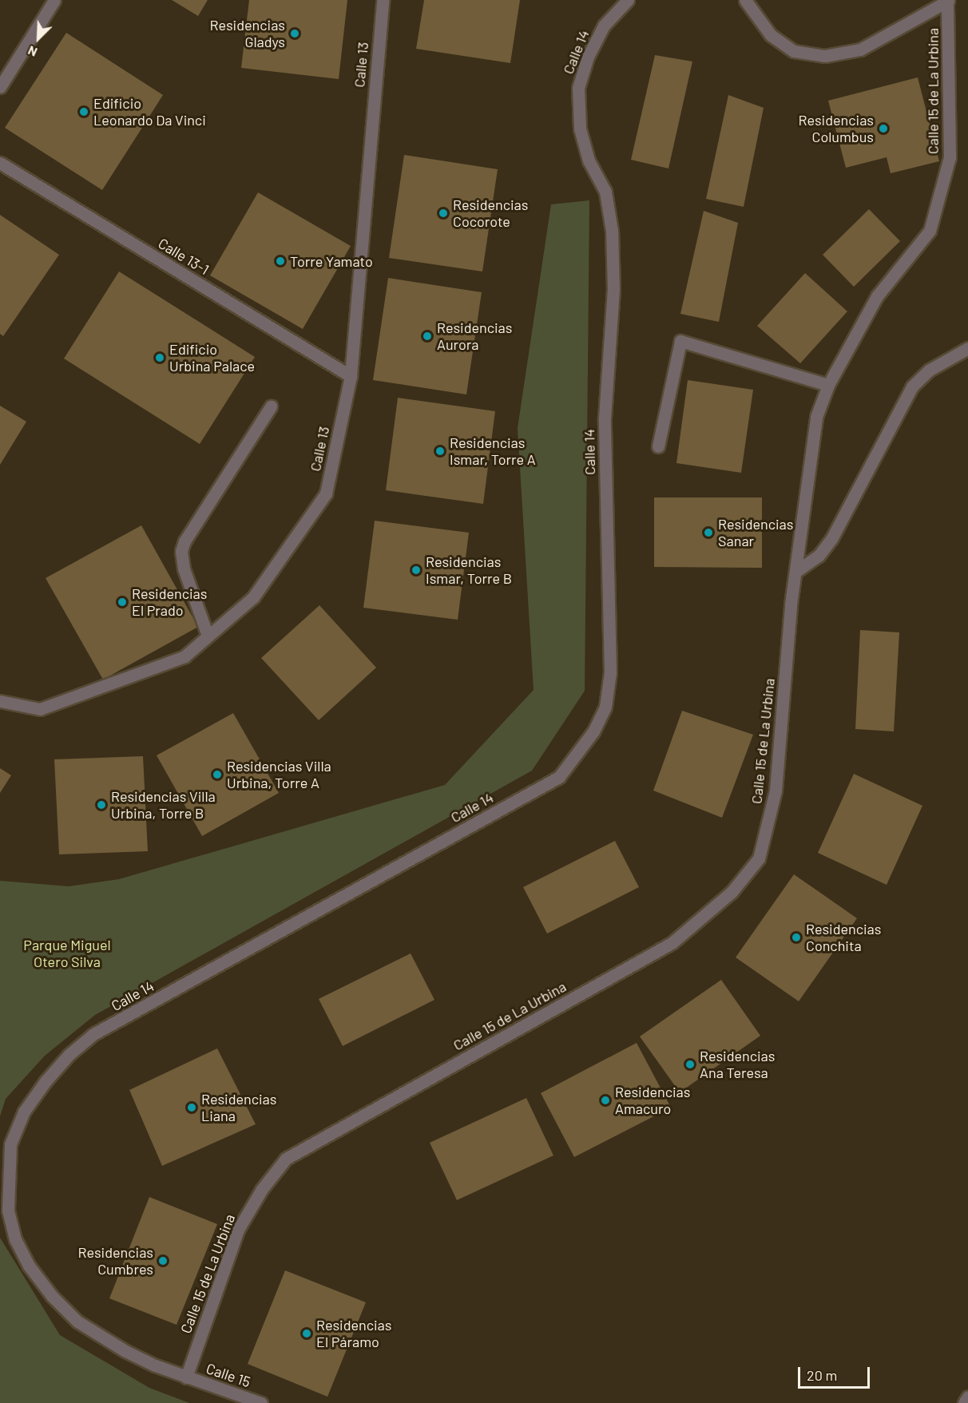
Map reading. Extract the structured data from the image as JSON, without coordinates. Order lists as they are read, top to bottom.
{
  "streets": {
    "street": [
      "Calle 14",
      "Calle 13",
      "Calle 15 de La Urbina",
      "Calle 13-1",
      "Calle 15"
    ]
  },
  "crossings": [
    ["Calle 14", "Calle 15 de La Urbina"],
    ["Calle 14", "Calle 15"],
    ["Calle 13", "Calle 13-1"],
    ["Calle 15 de La Urbina", "Calle 15"]
  ],
  "parks": ["Parque Miguel Otero Silva"],
  "places": [
    "Residencias Gladys",
    "Edificio Leonardo Da Vinci",
    "Residencias Columbus",
    "Residencias Cocorote",
    "Torre Yamato",
    "Residencias Aurora",
    "Edificio Urbina Palace",
    "Residencias Ismar, Torre A",
    "Residencias Sanar",
    "Residencias Ismar, Torre B",
    "Residencias El Prado",
    "Residencias Villa Urbina, Torre A",
    "Residencias Villa Urbina, Torre B",
    "Residencias Conchita",
    "Residencias Ana Teresa",
    "Residencias Amacuro",
    "Residencias Liana",
    "Residencias Cumbres",
    "Residencias El Páramo"
  ],
  "scale_bar": "20 m",
  "north": "bottom left"
}
